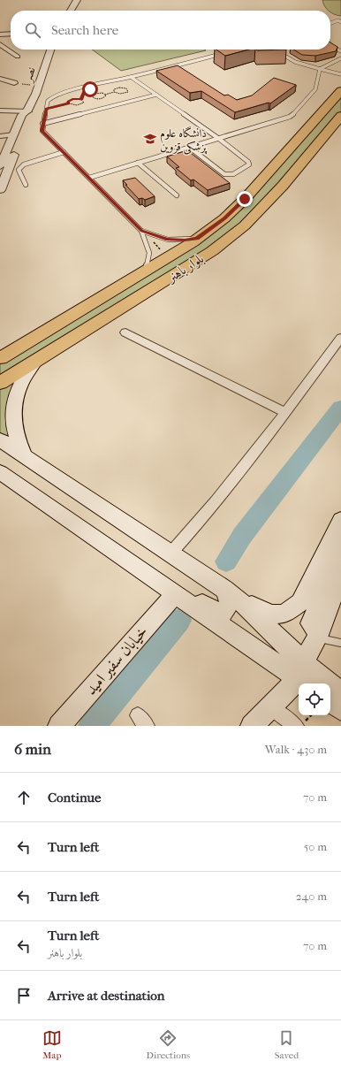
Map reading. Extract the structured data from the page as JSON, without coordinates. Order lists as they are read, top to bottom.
{
  "streets": {
    "main road": ["بلوار باهنر", "خیابان سفیر امید"],
    "street": ["نصر"]
  },
  "places": {
    "school or university": ["دانشگاه علوم پزشکی قزوین"]
  },
  "page": {
    "search": "Search here",
    "heading": ["6 min", "Walk · 430 m"],
    "list": [
      ["Continue", "70 m"],
      ["Turn left", "50 m"],
      ["Turn left", "240 m"],
      ["Turn left", "بلوار باهنر", "70 m"],
      "Arrive at destination"
    ],
    "nav": ["Map", "Directions", "Saved"]
  }
}
